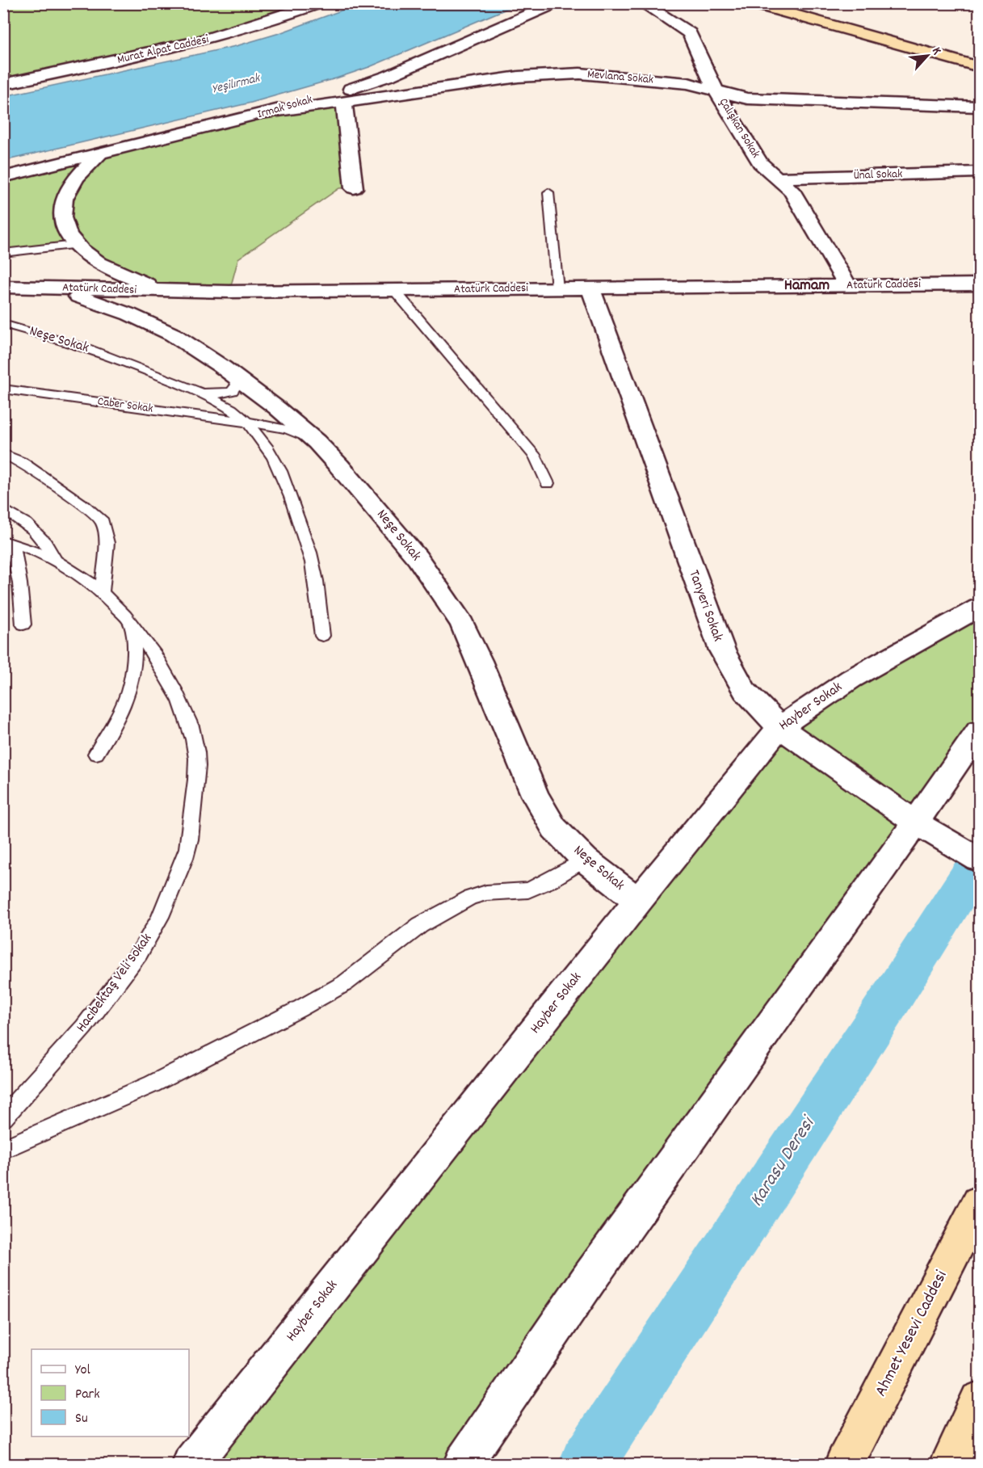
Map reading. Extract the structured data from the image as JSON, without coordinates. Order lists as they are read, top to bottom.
{
  "streets": {
    "highway": ["Ahmet Yesevi Caddesi"],
    "street": [
      "Murat Alpat Caddesi",
      "Mevlana Sokak",
      "Irmak Sokak",
      "Çalışkan Sokak",
      "Ünal Sokak",
      "Atatürk Caddesi",
      "Neşe Sokak",
      "Tanyeri Sokak",
      "Hayber Sokak"
    ],
    "lane": ["Caber Sokak", "Hacıbektaş Veli Sokak"]
  },
  "crossings": [
    ["Mevlana Sokak", "Irmak Sokak"],
    ["Mevlana Sokak", "Çalışkan Sokak"],
    ["Çalışkan Sokak", "Ünal Sokak"],
    ["Çalışkan Sokak", "Atatürk Caddesi"],
    ["Atatürk Caddesi", "Neşe Sokak"],
    ["Atatürk Caddesi", "Tanyeri Sokak"],
    ["Neşe Sokak", "Caber Sokak"],
    ["Neşe Sokak", "Hayber Sokak"],
    ["Tanyeri Sokak", "Hayber Sokak"]
  ],
  "districts": ["Hamam"],
  "water": ["Yeşilırmak", "Karasu Deresi"],
  "legend": ["Yol", "Park", "Su"],
  "north": "top right"
}
